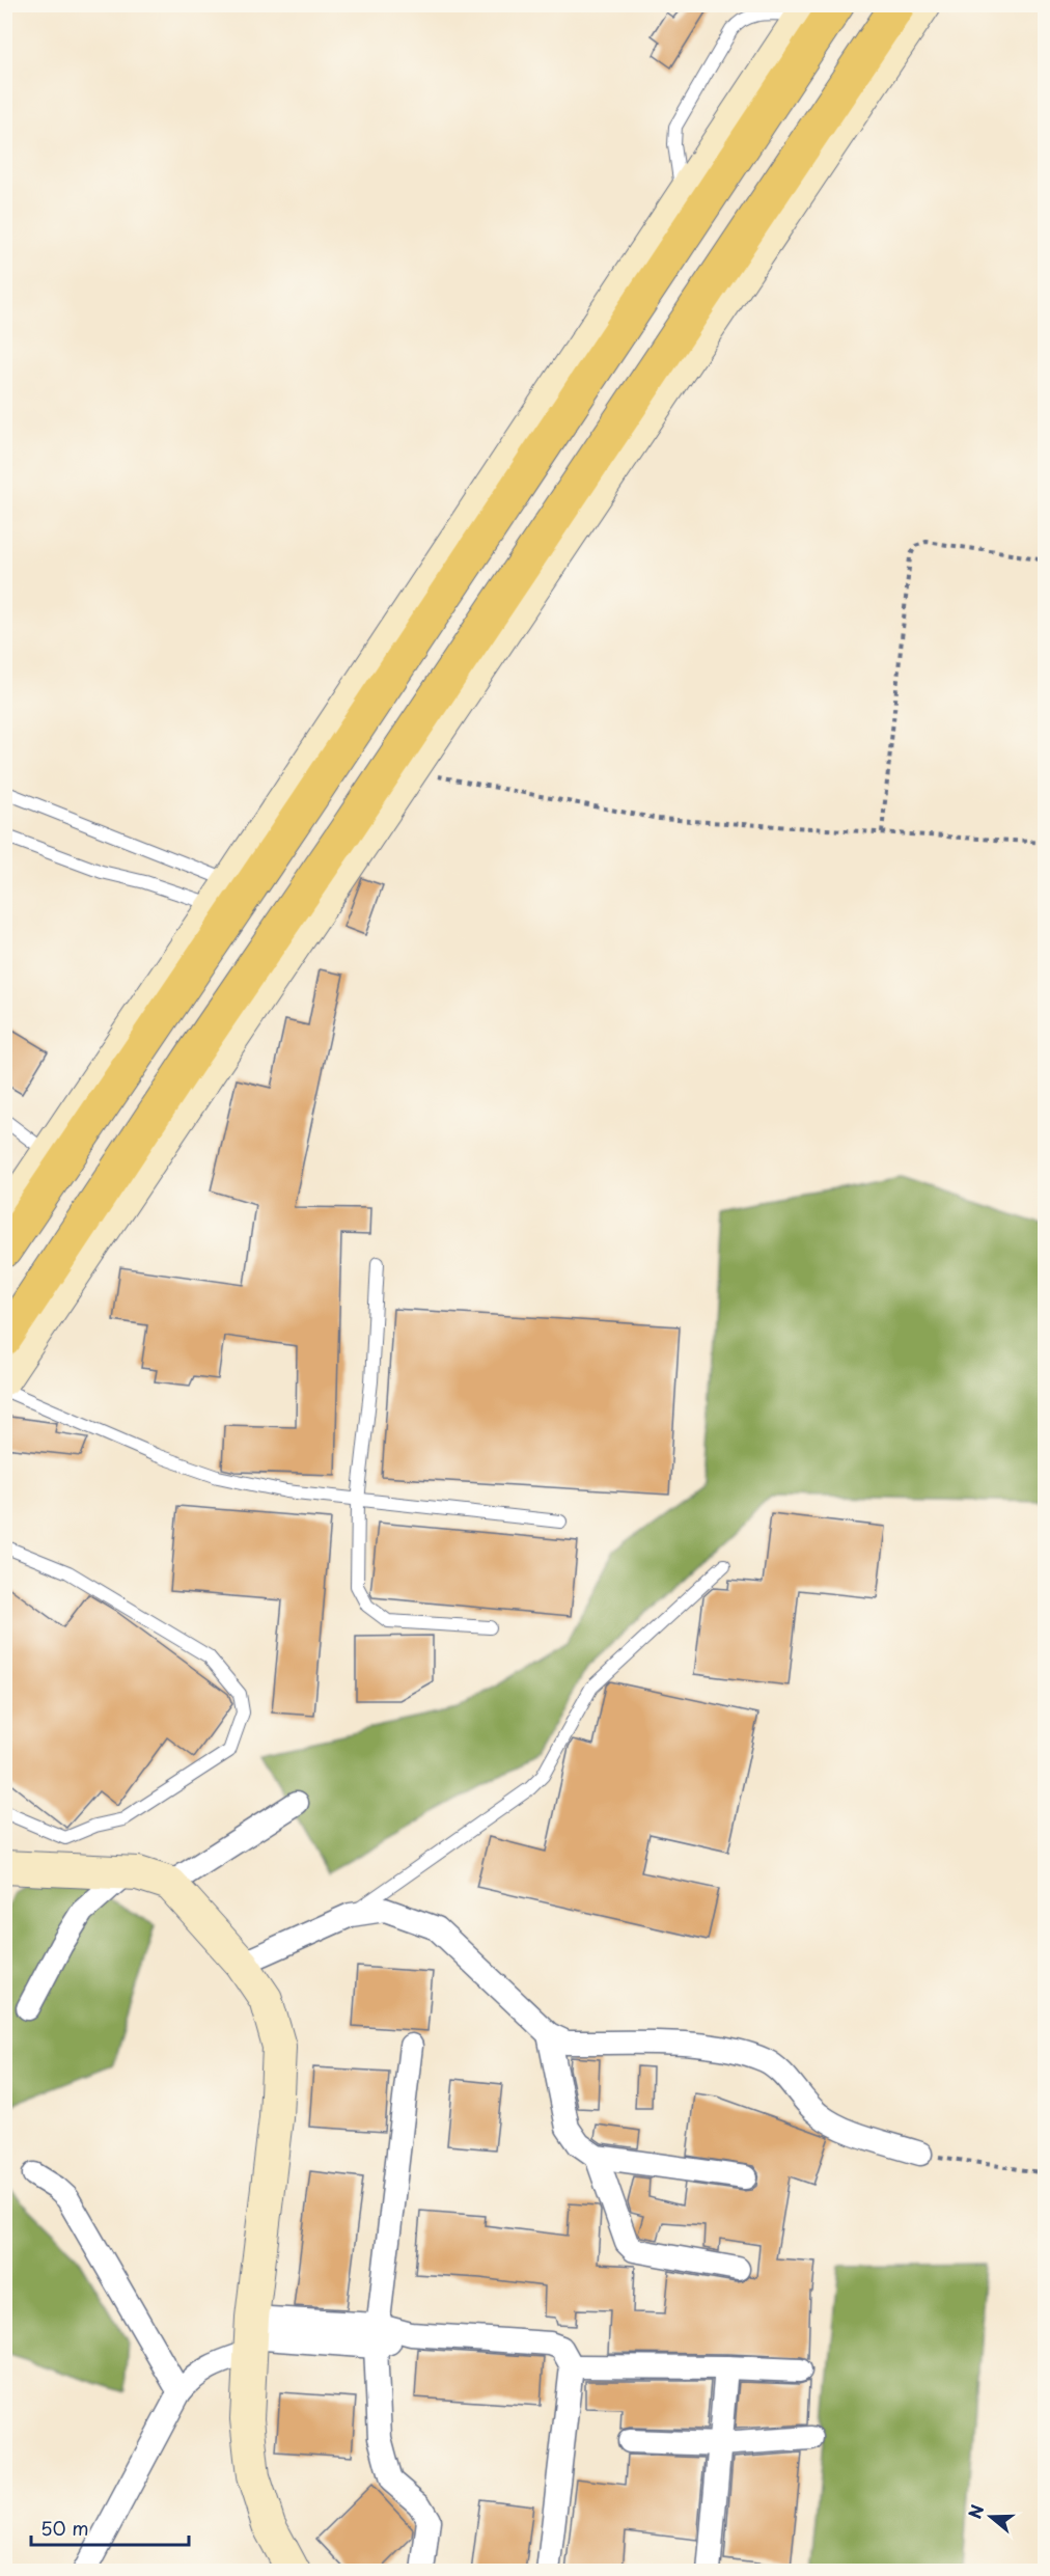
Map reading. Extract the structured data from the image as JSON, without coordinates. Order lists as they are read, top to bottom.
{
  "scale_bar": "50 m",
  "north": "left"
}
